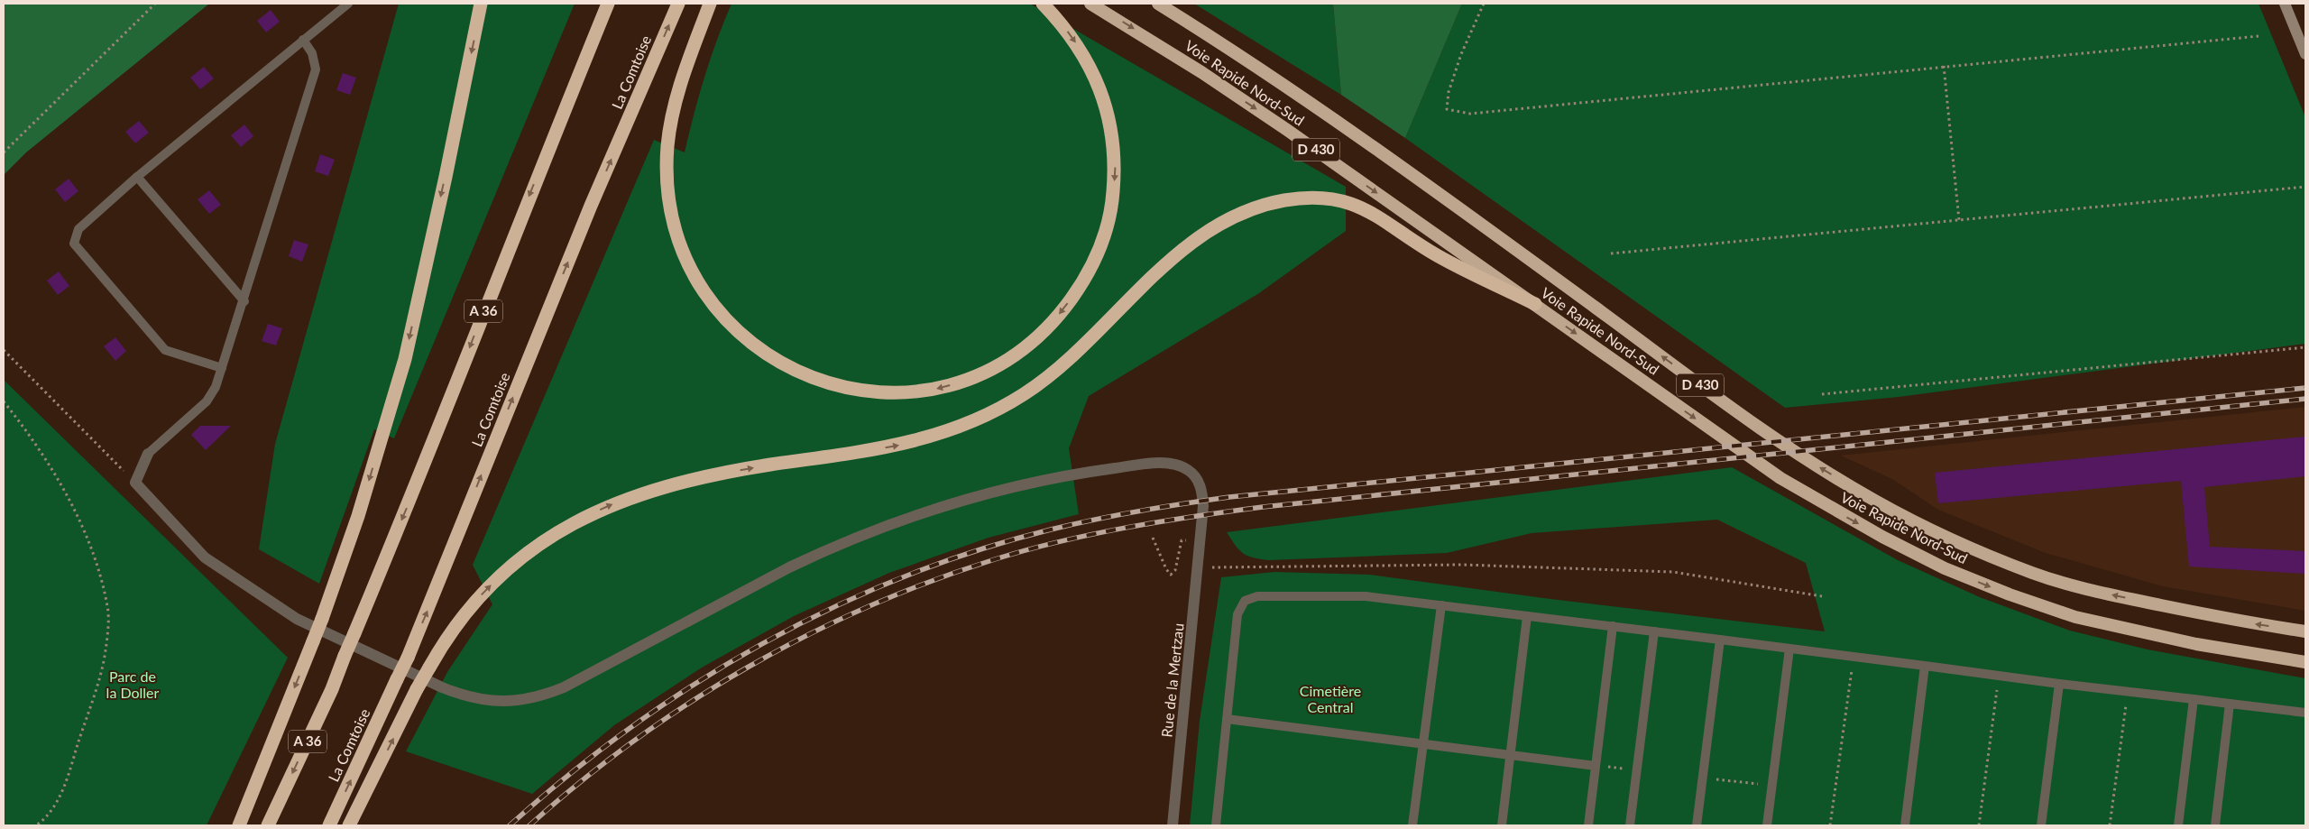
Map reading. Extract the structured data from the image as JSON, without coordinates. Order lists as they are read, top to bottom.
{
  "streets": {
    "highway": [
      "La Comtoise",
      "Voie Rapide Nord-Sud",
      "D 430",
      "A 36"
    ],
    "street": ["Rue de la Mertzau"]
  },
  "parks": ["Parc de la Doller", "Cimetière Central"]
}
